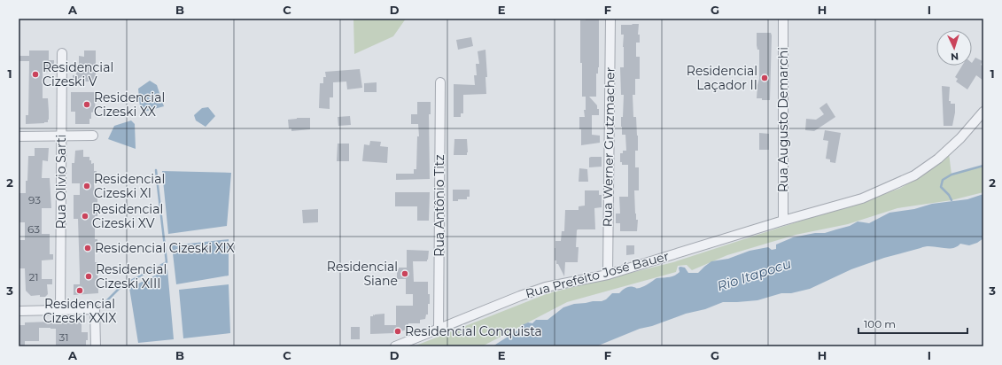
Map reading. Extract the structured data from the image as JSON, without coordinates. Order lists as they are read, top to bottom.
{
  "streets": {
    "street": [
      "Rua Augusto Demarchi",
      "Rua Werner Grutzmacher",
      "Rua Olivio Sarti",
      "Rua Antônio Titz",
      "Rua Prefeito José Bauer"
    ]
  },
  "crossings": [
    ["Rua Augusto Demarchi", "Rua Prefeito José Bauer"],
    ["Rua Werner Grutzmacher", "Rua Prefeito José Bauer"],
    ["Rua Antônio Titz", "Rua Prefeito José Bauer"]
  ],
  "water": ["Rio Itapocu"],
  "places": [
    "Residencial Cizeski V",
    "Residencial Laçador II",
    "Residencial Cizeski XX",
    "Residencial Cizeski XI",
    "Residencial Cizeski XV",
    "Residencial Cizeski XIX",
    "Residencial Siane",
    "Residencial Cizeski XIII",
    "Residencial Cizeski XXIX",
    "Residencial Conquista"
  ],
  "house_numbers": [
    "93",
    "63",
    "21",
    "31"
  ],
  "scale_bar": "100 m",
  "north": "bottom",
  "grid": {
    "columns": [
      "A",
      "B",
      "C",
      "D",
      "E",
      "F",
      "G",
      "H",
      "I"
    ],
    "rows": ["1", "2", "3"]
  }
}
